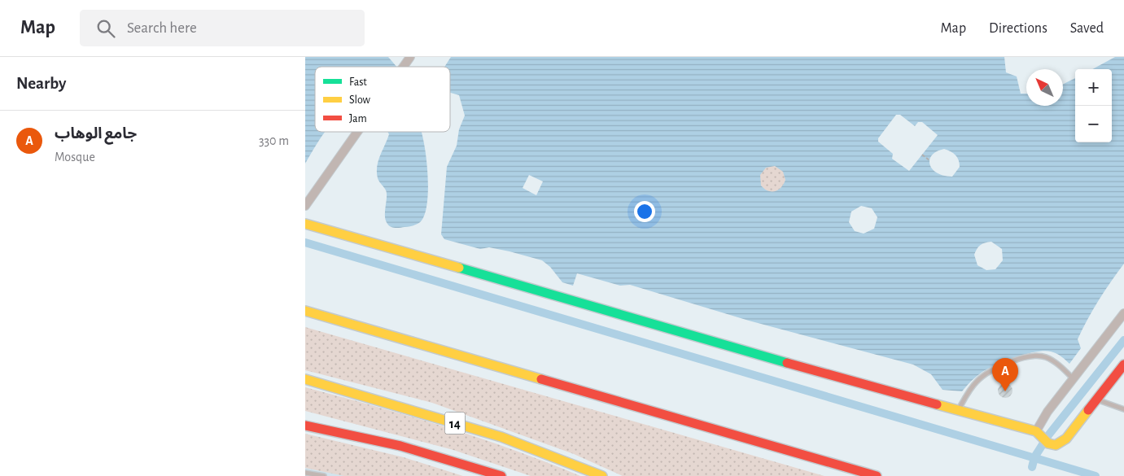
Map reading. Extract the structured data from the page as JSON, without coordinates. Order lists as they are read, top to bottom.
{
  "streets": {
    "main road": ["14"]
  },
  "legend": ["Fast", "Slow", "Jam"],
  "north": "top left",
  "page": {
    "header": "Map",
    "search": "Search here",
    "nav": ["Map", "Directions", "Saved"],
    "heading": "Nearby",
    "map_buttons": ["+", "−"],
    "list": [
      {
        "mark": "A",
        "name": "جامع الوهاب",
        "note": "Mosque",
        "value": "330 m"
      }
    ],
    "pins": "A"
  }
}
